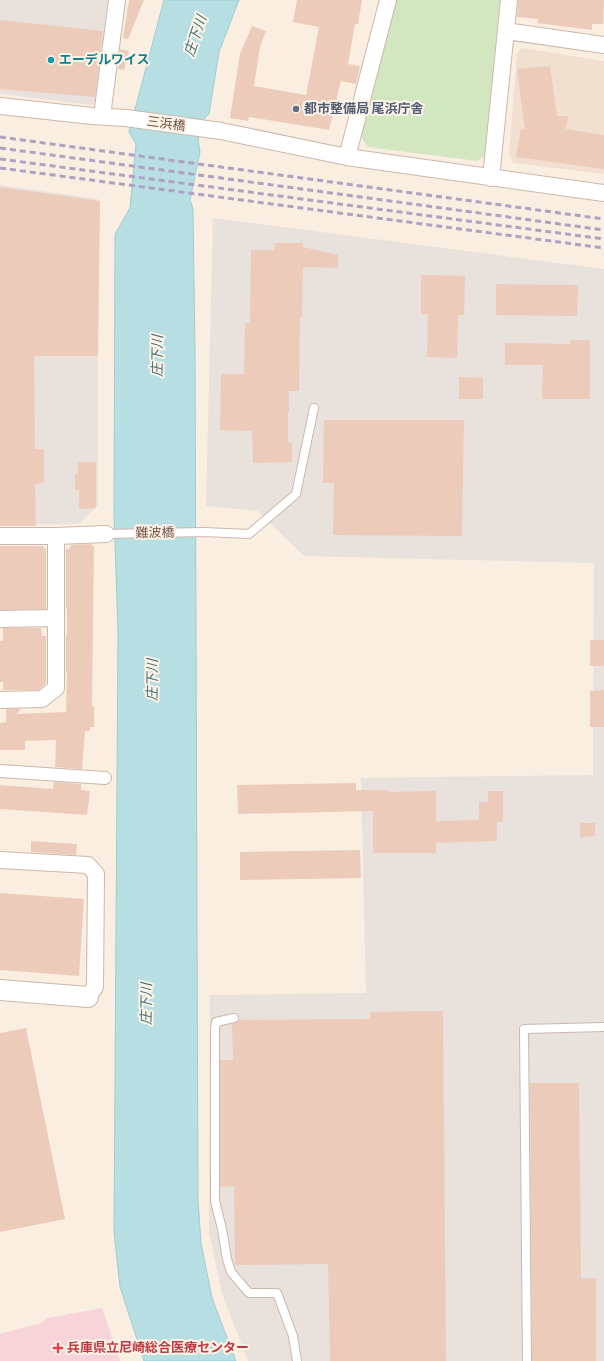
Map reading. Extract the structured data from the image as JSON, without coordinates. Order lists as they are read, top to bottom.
{
  "streets": {
    "street": ["三浜橋"],
    "lane": ["難波橋"]
  },
  "water": ["庄下川"],
  "places": {
    "other": ["エーデルワイス", "都市整備局 尾浜庁舎"],
    "health": ["兵庫県立尼崎総合医療センター"]
  }
}
